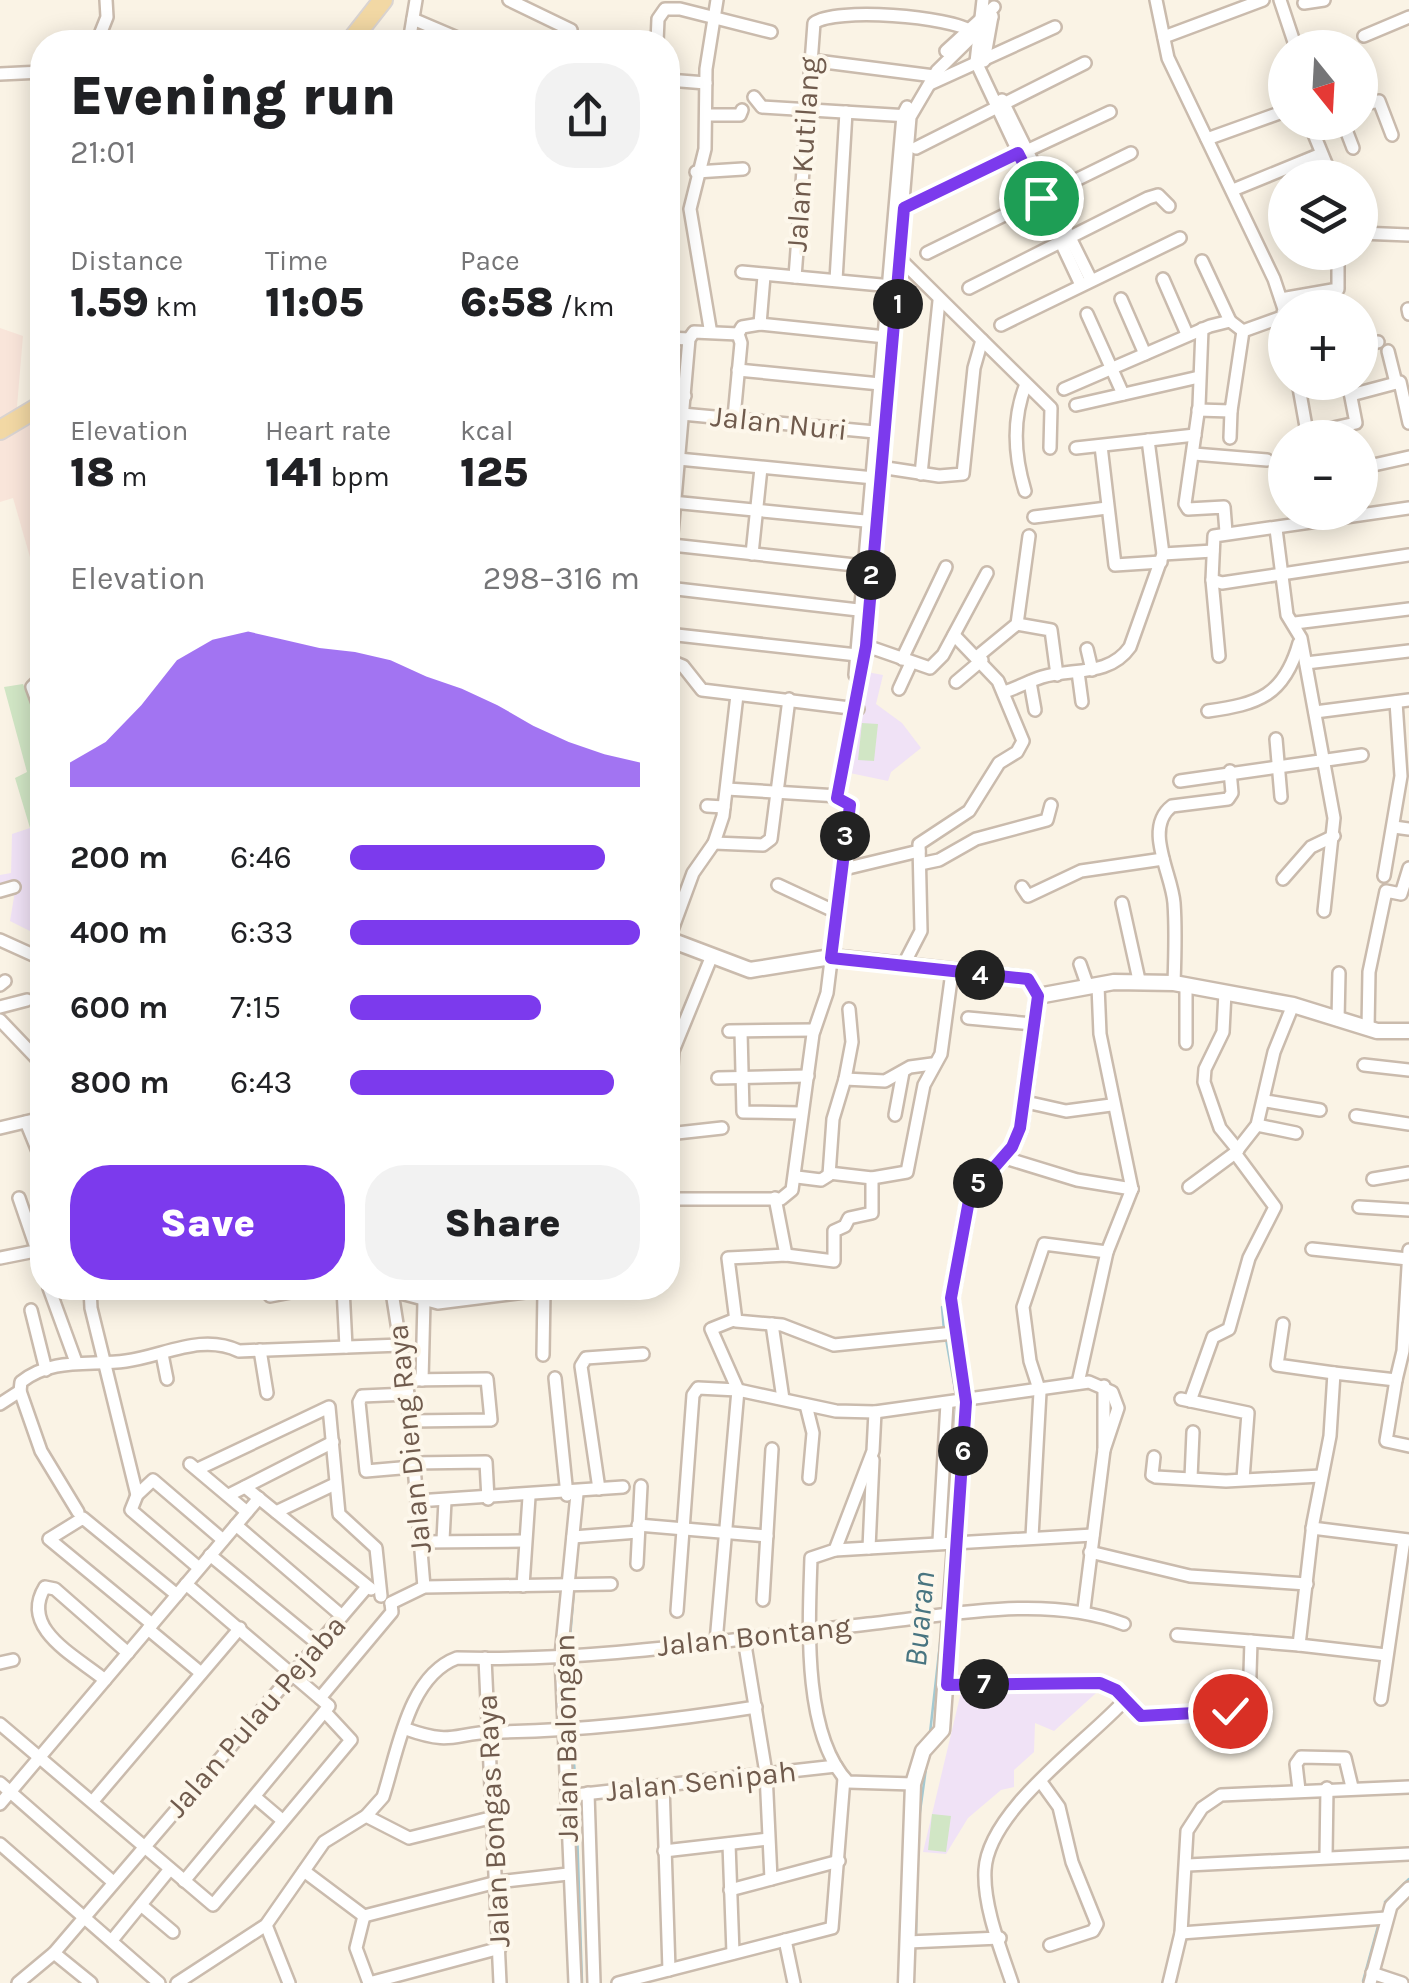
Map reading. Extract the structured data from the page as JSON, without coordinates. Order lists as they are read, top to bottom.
{
  "streets": {
    "street": [
      "Jalan Kutilang",
      "Jalan Nuri",
      "Jalan Dieng Raya",
      "Jalan Bontang",
      "Jalan Pulau Pejaba",
      "Jalan Balongan",
      "Jalan Senipah",
      "Jalan Bongas Raya"
    ]
  },
  "crossings": [
    ["Jalan Bontang", "Jalan Balongan"],
    ["Jalan Bontang", "Jalan Bongas Raya"],
    ["Jalan Balongan", "Jalan Senipah"]
  ],
  "water": ["Buaran"],
  "north": "bottom",
  "page": {
    "map_buttons": ["+", "−"],
    "heading": ["Evening run", "21:01"],
    "stats": [
      ["Distance", "1.59 km"],
      ["Time", "11:05"],
      ["Pace", "6:58 /km"],
      ["Elevation", "18 m"],
      ["Heart rate", "141 bpm"],
      ["kcal", "125"]
    ],
    "pins": [
      "1",
      "2",
      "3",
      "4",
      "5",
      "6",
      "7"
    ],
    "chart": ["Elevation", "298–316 m"],
    "list": [
      {
        "name": "200 m",
        "note": "6:46"
      },
      {
        "name": "400 m",
        "note": "6:33"
      },
      {
        "name": "600 m",
        "note": "7:15"
      },
      {
        "name": "800 m",
        "note": "6:43"
      }
    ],
    "buttons": ["Save", "Share"]
  }
}
